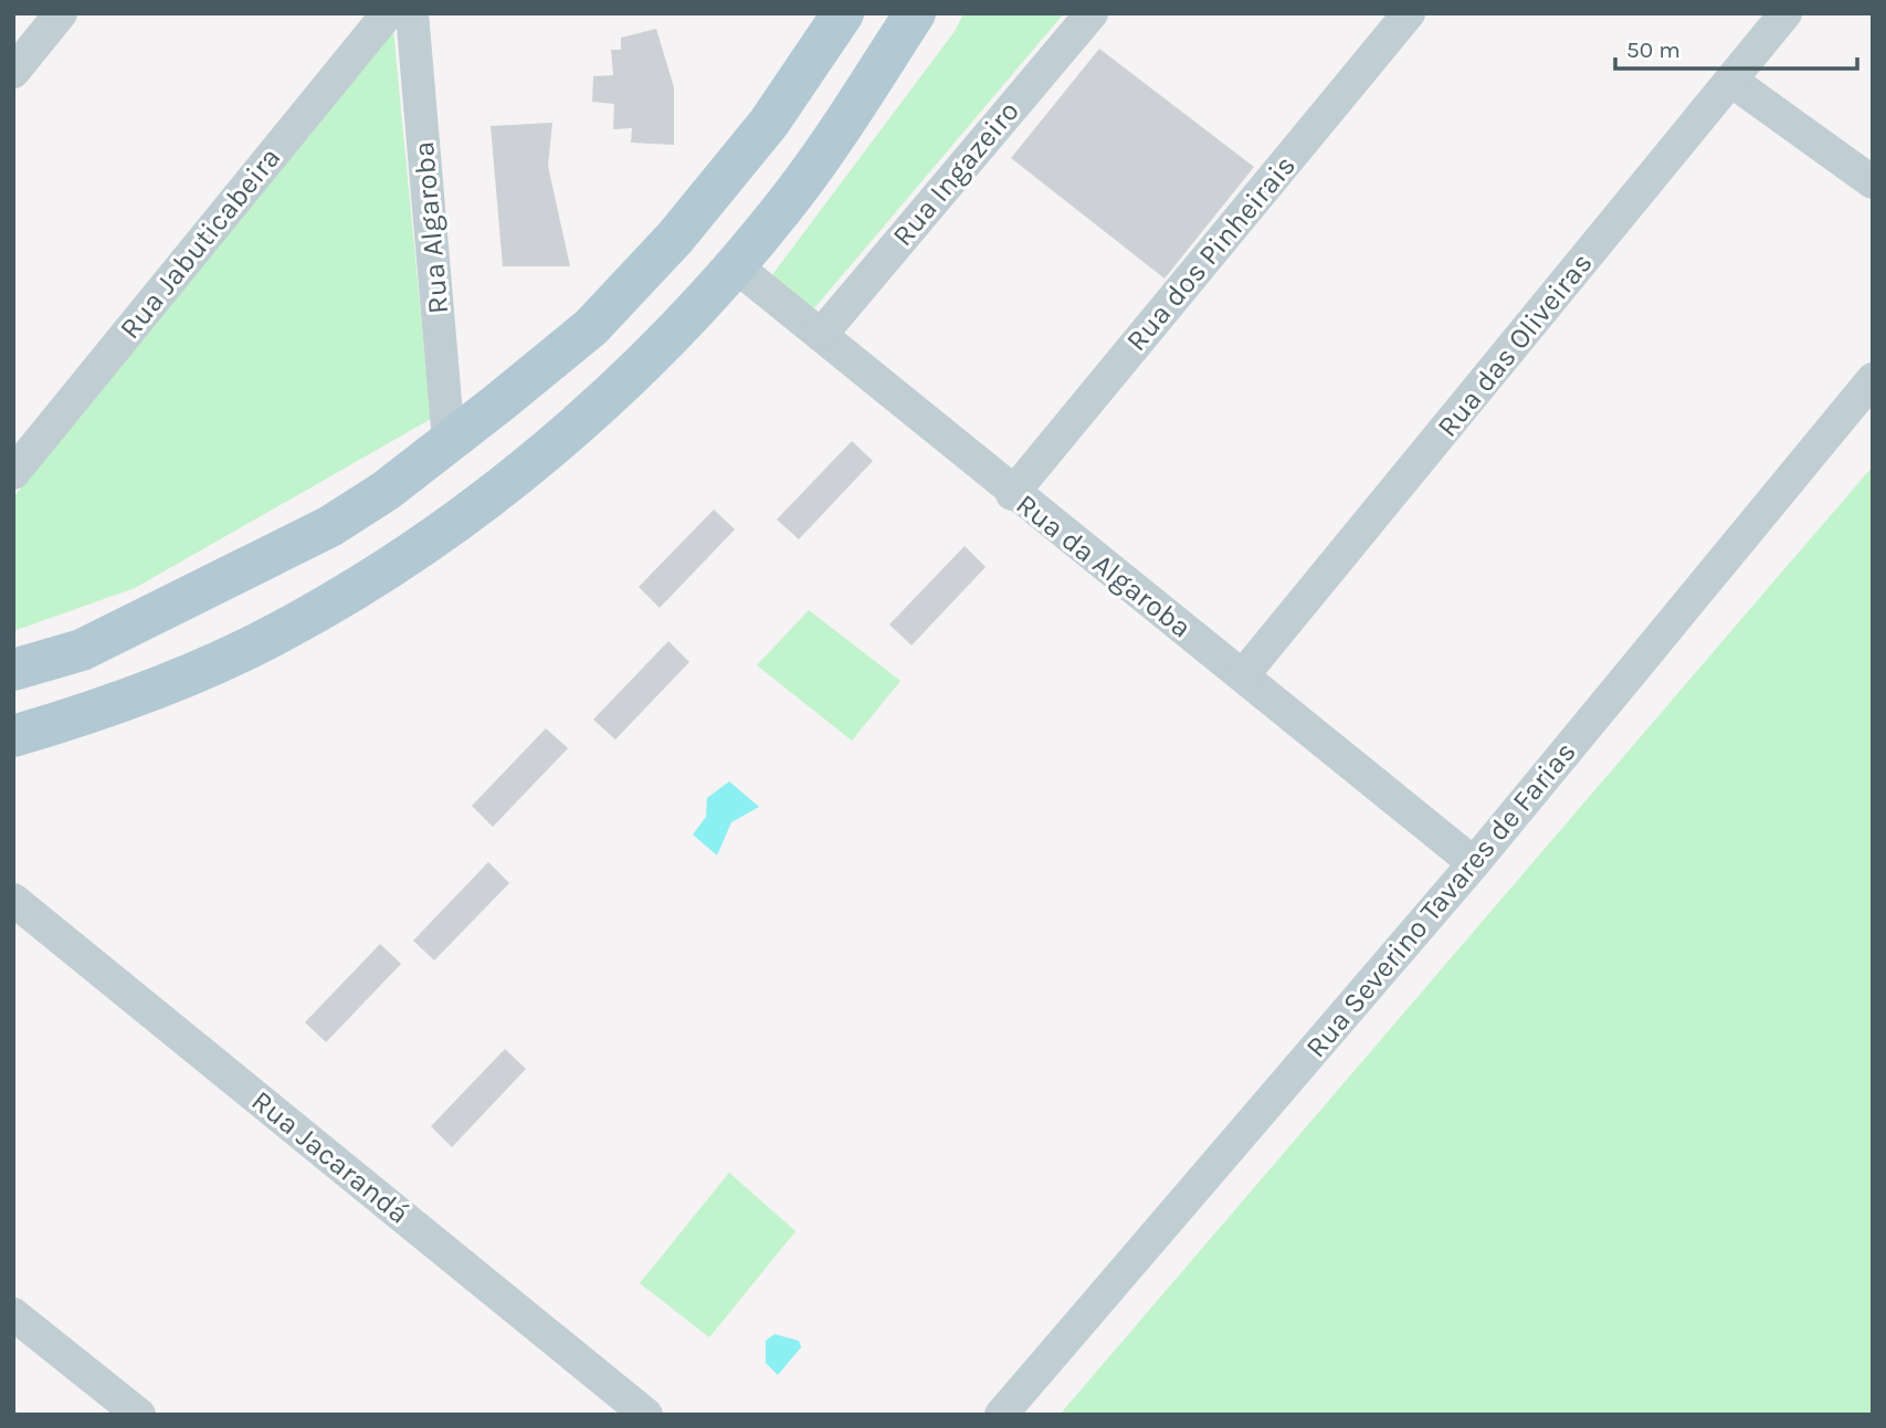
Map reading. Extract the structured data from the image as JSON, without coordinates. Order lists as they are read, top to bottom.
{
  "streets": {
    "street": [
      "Rua Ingazeiro",
      "Rua Algaroba",
      "Rua Jabuticabeira",
      "Rua dos Pinheirais",
      "Rua das Oliveiras",
      "Rua da Algaroba",
      "Rua Severino Tavares de Farias",
      "Rua Jacarandá"
    ]
  },
  "crossings": [
    ["Rua Ingazeiro", "Rua da Algaroba"],
    ["Rua dos Pinheirais", "Rua da Algaroba"],
    ["Rua das Oliveiras", "Rua da Algaroba"],
    ["Rua da Algaroba", "Rua Severino Tavares de Farias"]
  ],
  "scale_bar": "50 m"
}
